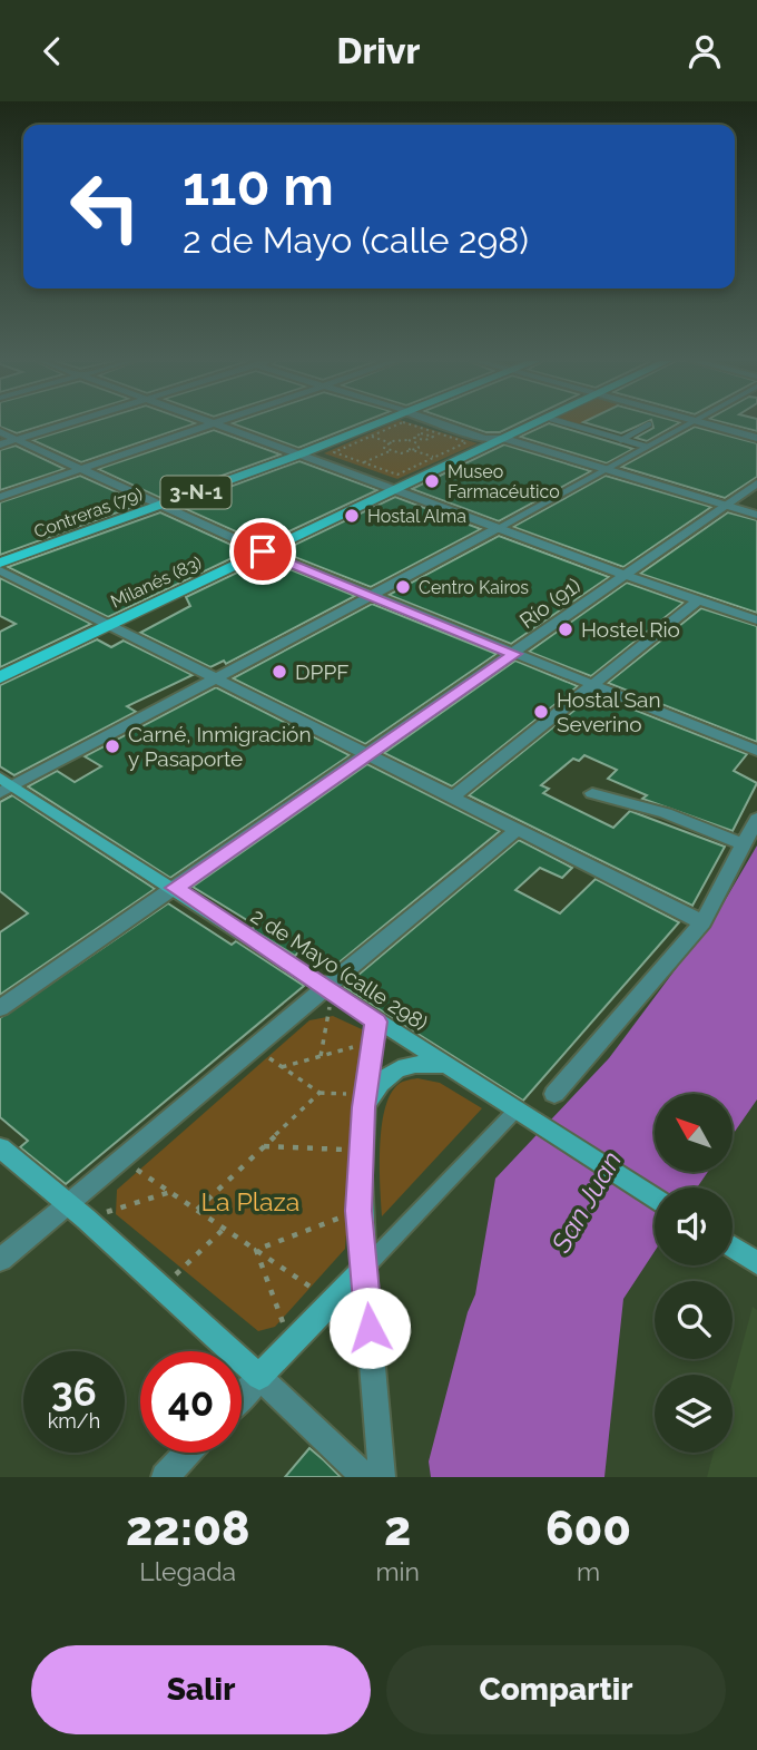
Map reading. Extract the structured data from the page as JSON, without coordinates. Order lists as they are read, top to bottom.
{
  "streets": {
    "main road": [
      "3-N-1",
      "Contreras (79)",
      "Milanés (83)",
      "2 de Mayo (calle 298)"
    ],
    "street": ["Río (91)"]
  },
  "crossings": [
    ["Río (91)", "2 de Mayo (calle 298)"]
  ],
  "water": ["San Juan"],
  "parks": ["La Plaza"],
  "places": [
    "Museo Farmacéutico",
    "Hostal Alma",
    "Centro Kairos",
    "Hostel Rio",
    "DPPF",
    "Hostal San Severino",
    "Carné, Inmigración y Pasaporte"
  ],
  "north": "top left",
  "page": {
    "header": "Drivr",
    "turn": ["110 m", "2 de Mayo (calle 298)"],
    "speed": "36 km/h",
    "limit": "40",
    "eta": [
      "22:08",
      "Llegada",
      "2",
      "min",
      "600",
      "m"
    ],
    "buttons": ["Salir", "Compartir"]
  }
}
